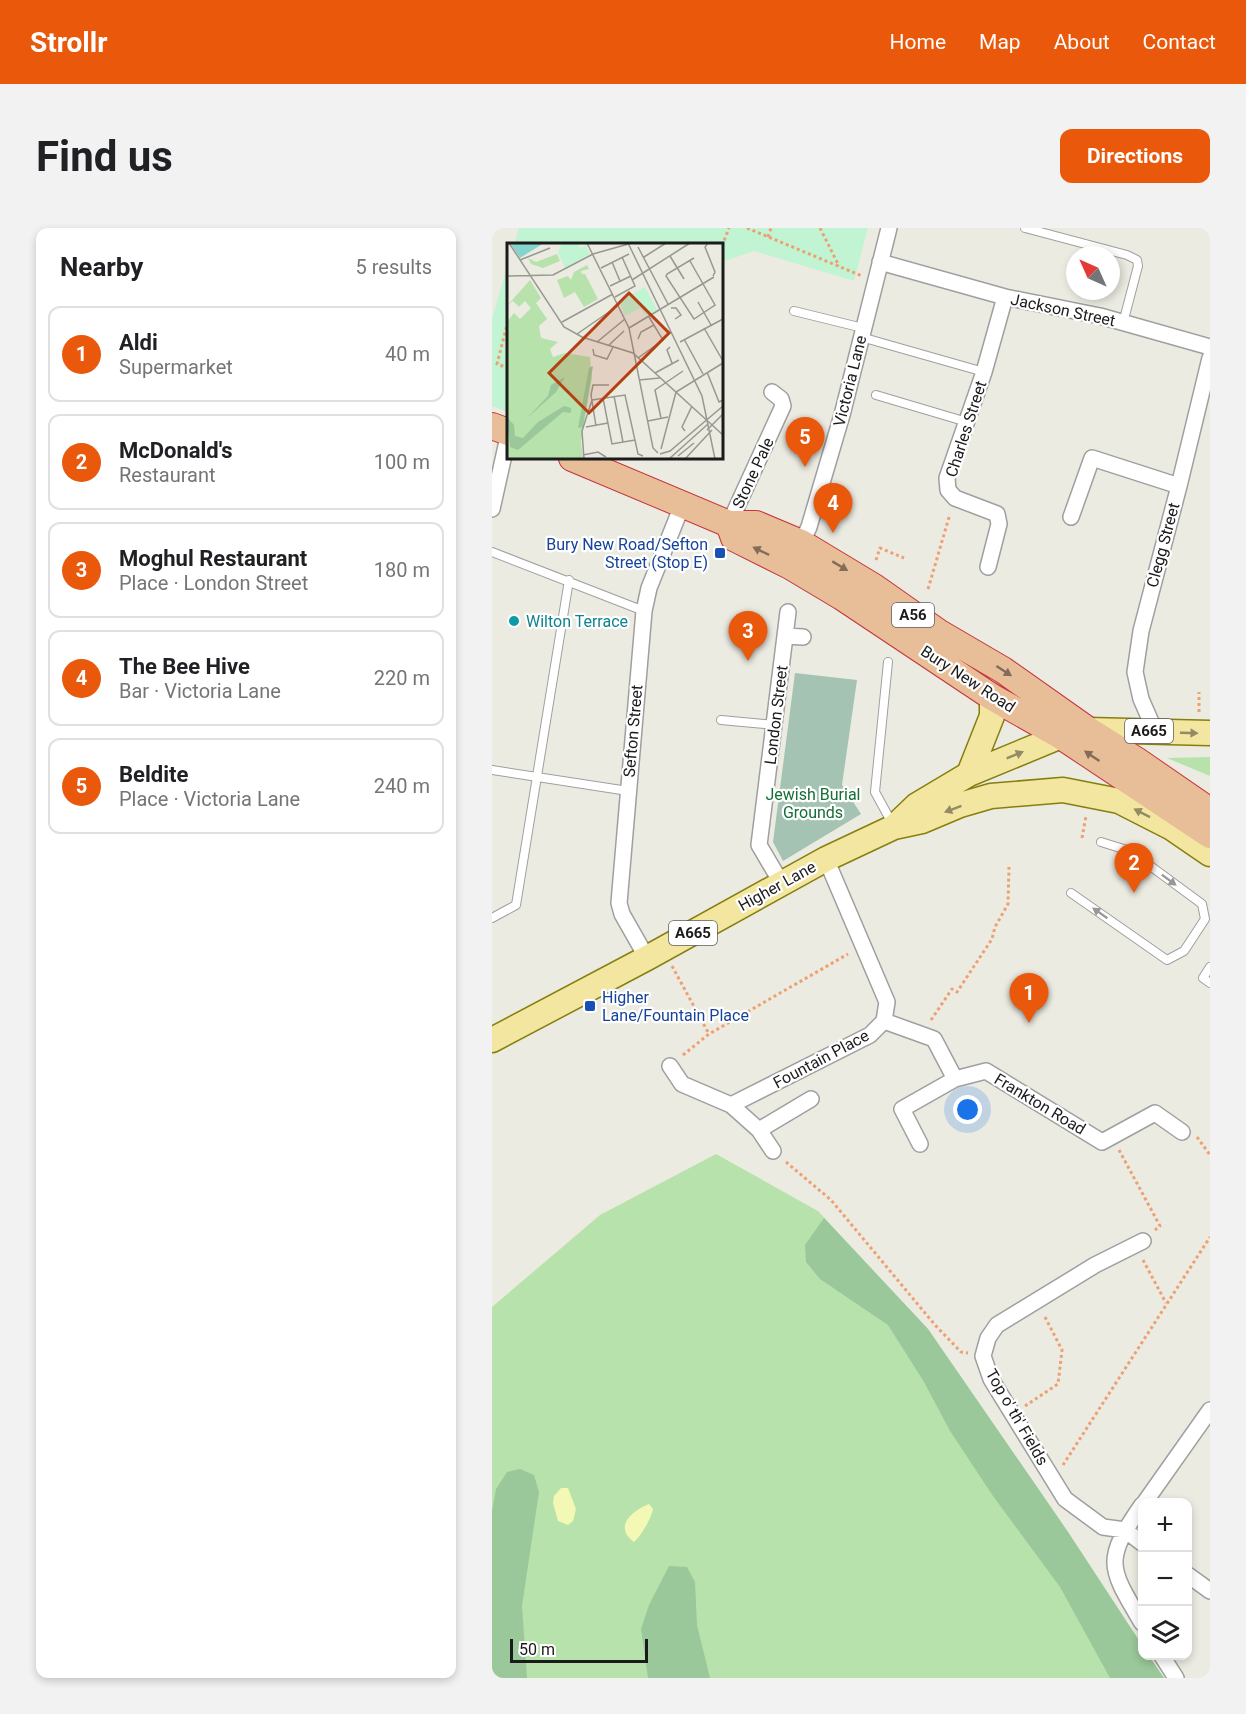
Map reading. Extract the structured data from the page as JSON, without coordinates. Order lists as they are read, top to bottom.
{
  "streets": {
    "highway": ["A56", "Bury New Road"],
    "main road": ["A665", "Higher Lane"],
    "street": [
      "Jackson Street",
      "Victoria Lane",
      "Charles Street",
      "Stone Pale",
      "Clegg Street",
      "London Street",
      "Sefton Street",
      "Fountain Place",
      "Frankton Road",
      "Top o' th' Fields"
    ]
  },
  "crossings": [
    ["Jackson Street", "Victoria Lane"],
    ["Jackson Street", "Charles Street"],
    ["Victoria Lane", "Bury New Road"],
    ["Stone Pale", "Bury New Road"],
    ["Clegg Street", "A665"],
    ["Bury New Road", "Sefton Street"],
    ["Bury New Road", "A665"],
    ["Bury New Road", "Higher Lane"],
    ["London Street", "Higher Lane"],
    ["Sefton Street", "Higher Lane"],
    ["A665", "Higher Lane"],
    ["Higher Lane", "Fountain Place"]
  ],
  "parks": ["Jewish Burial Grounds"],
  "places": {
    "transit": ["Bury New Road/Sefton Street (Stop E)", "Higher Lane/Fountain Place"],
    "other": ["Wilton Terrace"]
  },
  "scale_bar": "50 m",
  "north": "top left",
  "page": {
    "header": "Strollr",
    "nav": [
      "Home",
      "Map",
      "About",
      "Contact"
    ],
    "buttons": "Directions",
    "title": "Find us",
    "heading": ["Nearby", "5 results"],
    "list": [
      {
        "mark": "1",
        "name": "Aldi",
        "note": "Supermarket",
        "value": "40 m"
      },
      {
        "mark": "2",
        "name": "McDonald's",
        "note": "Restaurant",
        "value": "100 m"
      },
      {
        "mark": "3",
        "name": "Moghul Restaurant",
        "note": "Place · London Street",
        "value": "180 m"
      },
      {
        "mark": "4",
        "name": "The Bee Hive",
        "note": "Bar · Victoria Lane",
        "value": "220 m"
      },
      {
        "mark": "5",
        "name": "Beldite",
        "note": "Place · Victoria Lane",
        "value": "240 m"
      }
    ],
    "pins": [
      "5",
      "4",
      "3",
      "2",
      "1"
    ],
    "map_buttons": ["+", "−"],
    "scale": "50 m"
  }
}
